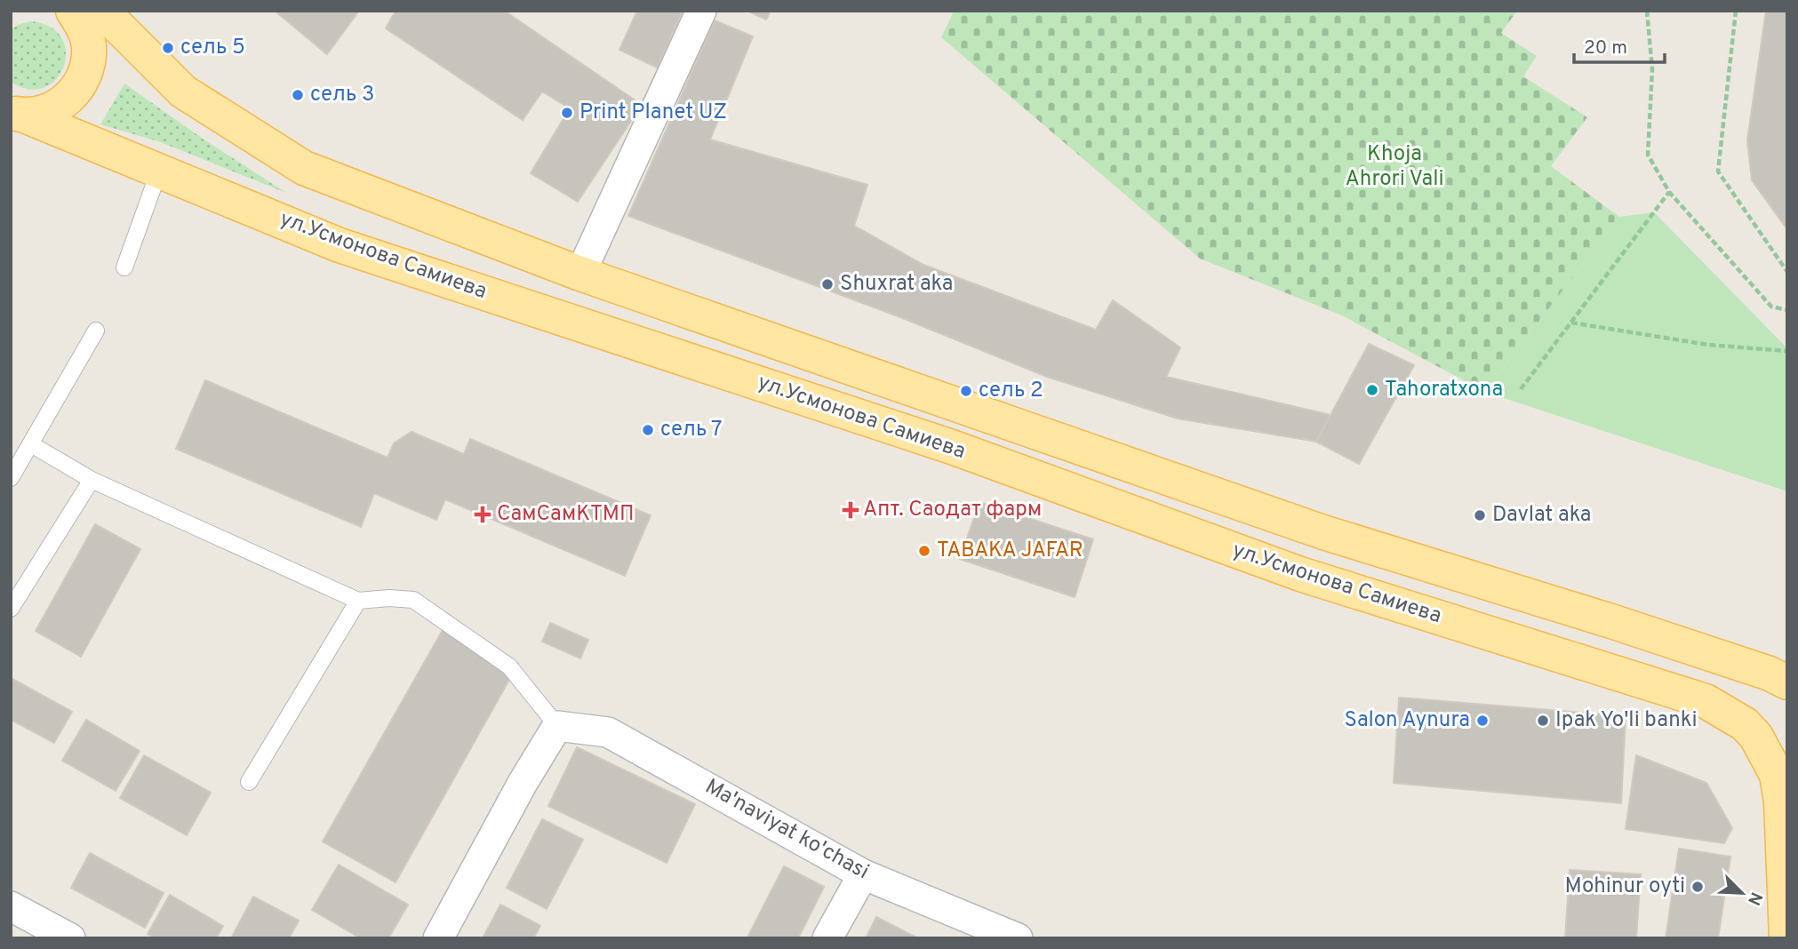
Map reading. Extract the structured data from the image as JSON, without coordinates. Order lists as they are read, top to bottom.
{
  "streets": {
    "main road": ["ул.Усмонова Самиева"],
    "street": ["Ma'naviyat ko'chasi"]
  },
  "parks": ["Khoja Ahrori Vali"],
  "places": {
    "other": [
      "сель 5",
      "сель 3",
      "Print Planet UZ",
      "Shuxrat aka",
      "Tahoratxona",
      "сель 2",
      "сель 7",
      "Davlat aka",
      "TABAKA JAFAR",
      "Salon Aynura",
      "Ipak Yo'li banki",
      "Mohinur oyti"
    ],
    "health": ["Апт. Саодат фарм", "СамСамКТМП"]
  },
  "scale_bar": "20 m",
  "north": "bottom right"
}
